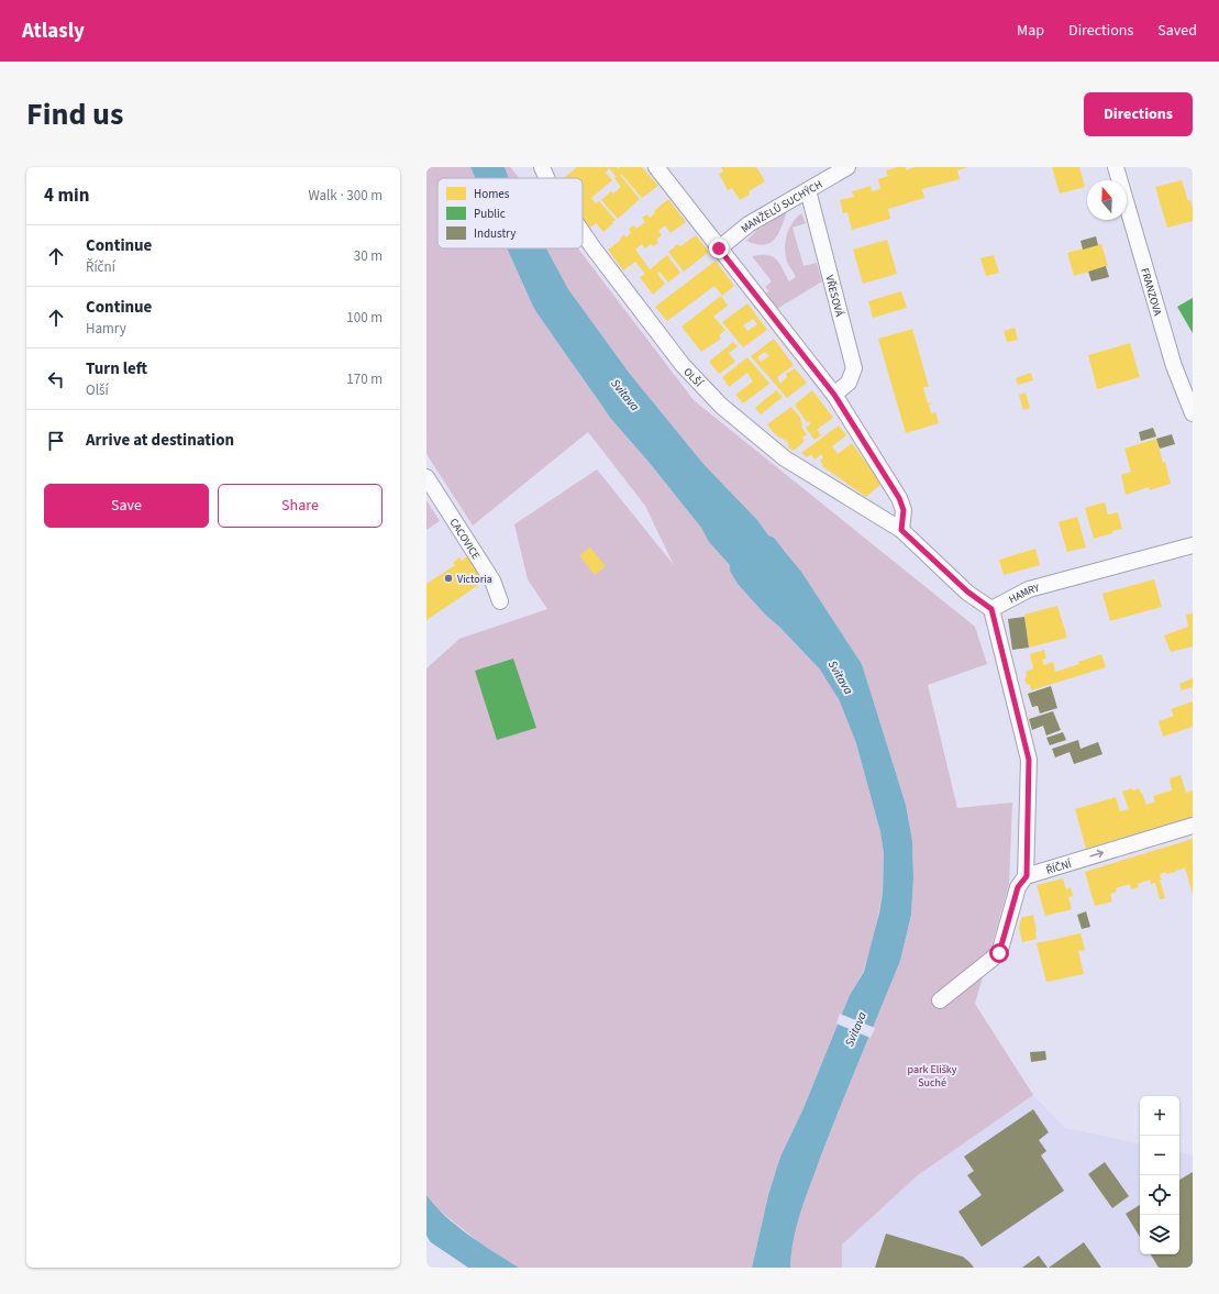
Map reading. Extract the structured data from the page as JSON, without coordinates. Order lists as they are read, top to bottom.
{
  "streets": {
    "street": [
      "MANŽELŮ SUCHÝCH",
      "FRANZOVA",
      "VŘESOVÁ",
      "OLŠÍ",
      "CACOVICE",
      "HAMRY",
      "ŘÍČNÍ"
    ]
  },
  "crossings": [
    ["MANŽELŮ SUCHÝCH", "VŘESOVÁ"],
    ["OLŠÍ", "HAMRY"]
  ],
  "one_way": ["ŘÍČNÍ"],
  "water": ["Svitava"],
  "parks": ["park Elišky Suché"],
  "places": ["Victoria"],
  "legend": ["Homes", "Public", "Industry"],
  "north": "top",
  "page": {
    "header": "Atlasly",
    "nav": ["Map", "Directions", "Saved"],
    "title": "Find us",
    "buttons": [
      "Directions",
      ["Save", "Share"]
    ],
    "heading": ["4 min", "Walk · 300 m"],
    "list": [
      ["Continue", "Říční", "30 m"],
      ["Continue", "Hamry", "100 m"],
      ["Turn left", "Olší", "170 m"],
      "Arrive at destination"
    ],
    "map_buttons": ["+", "−"]
  }
}
